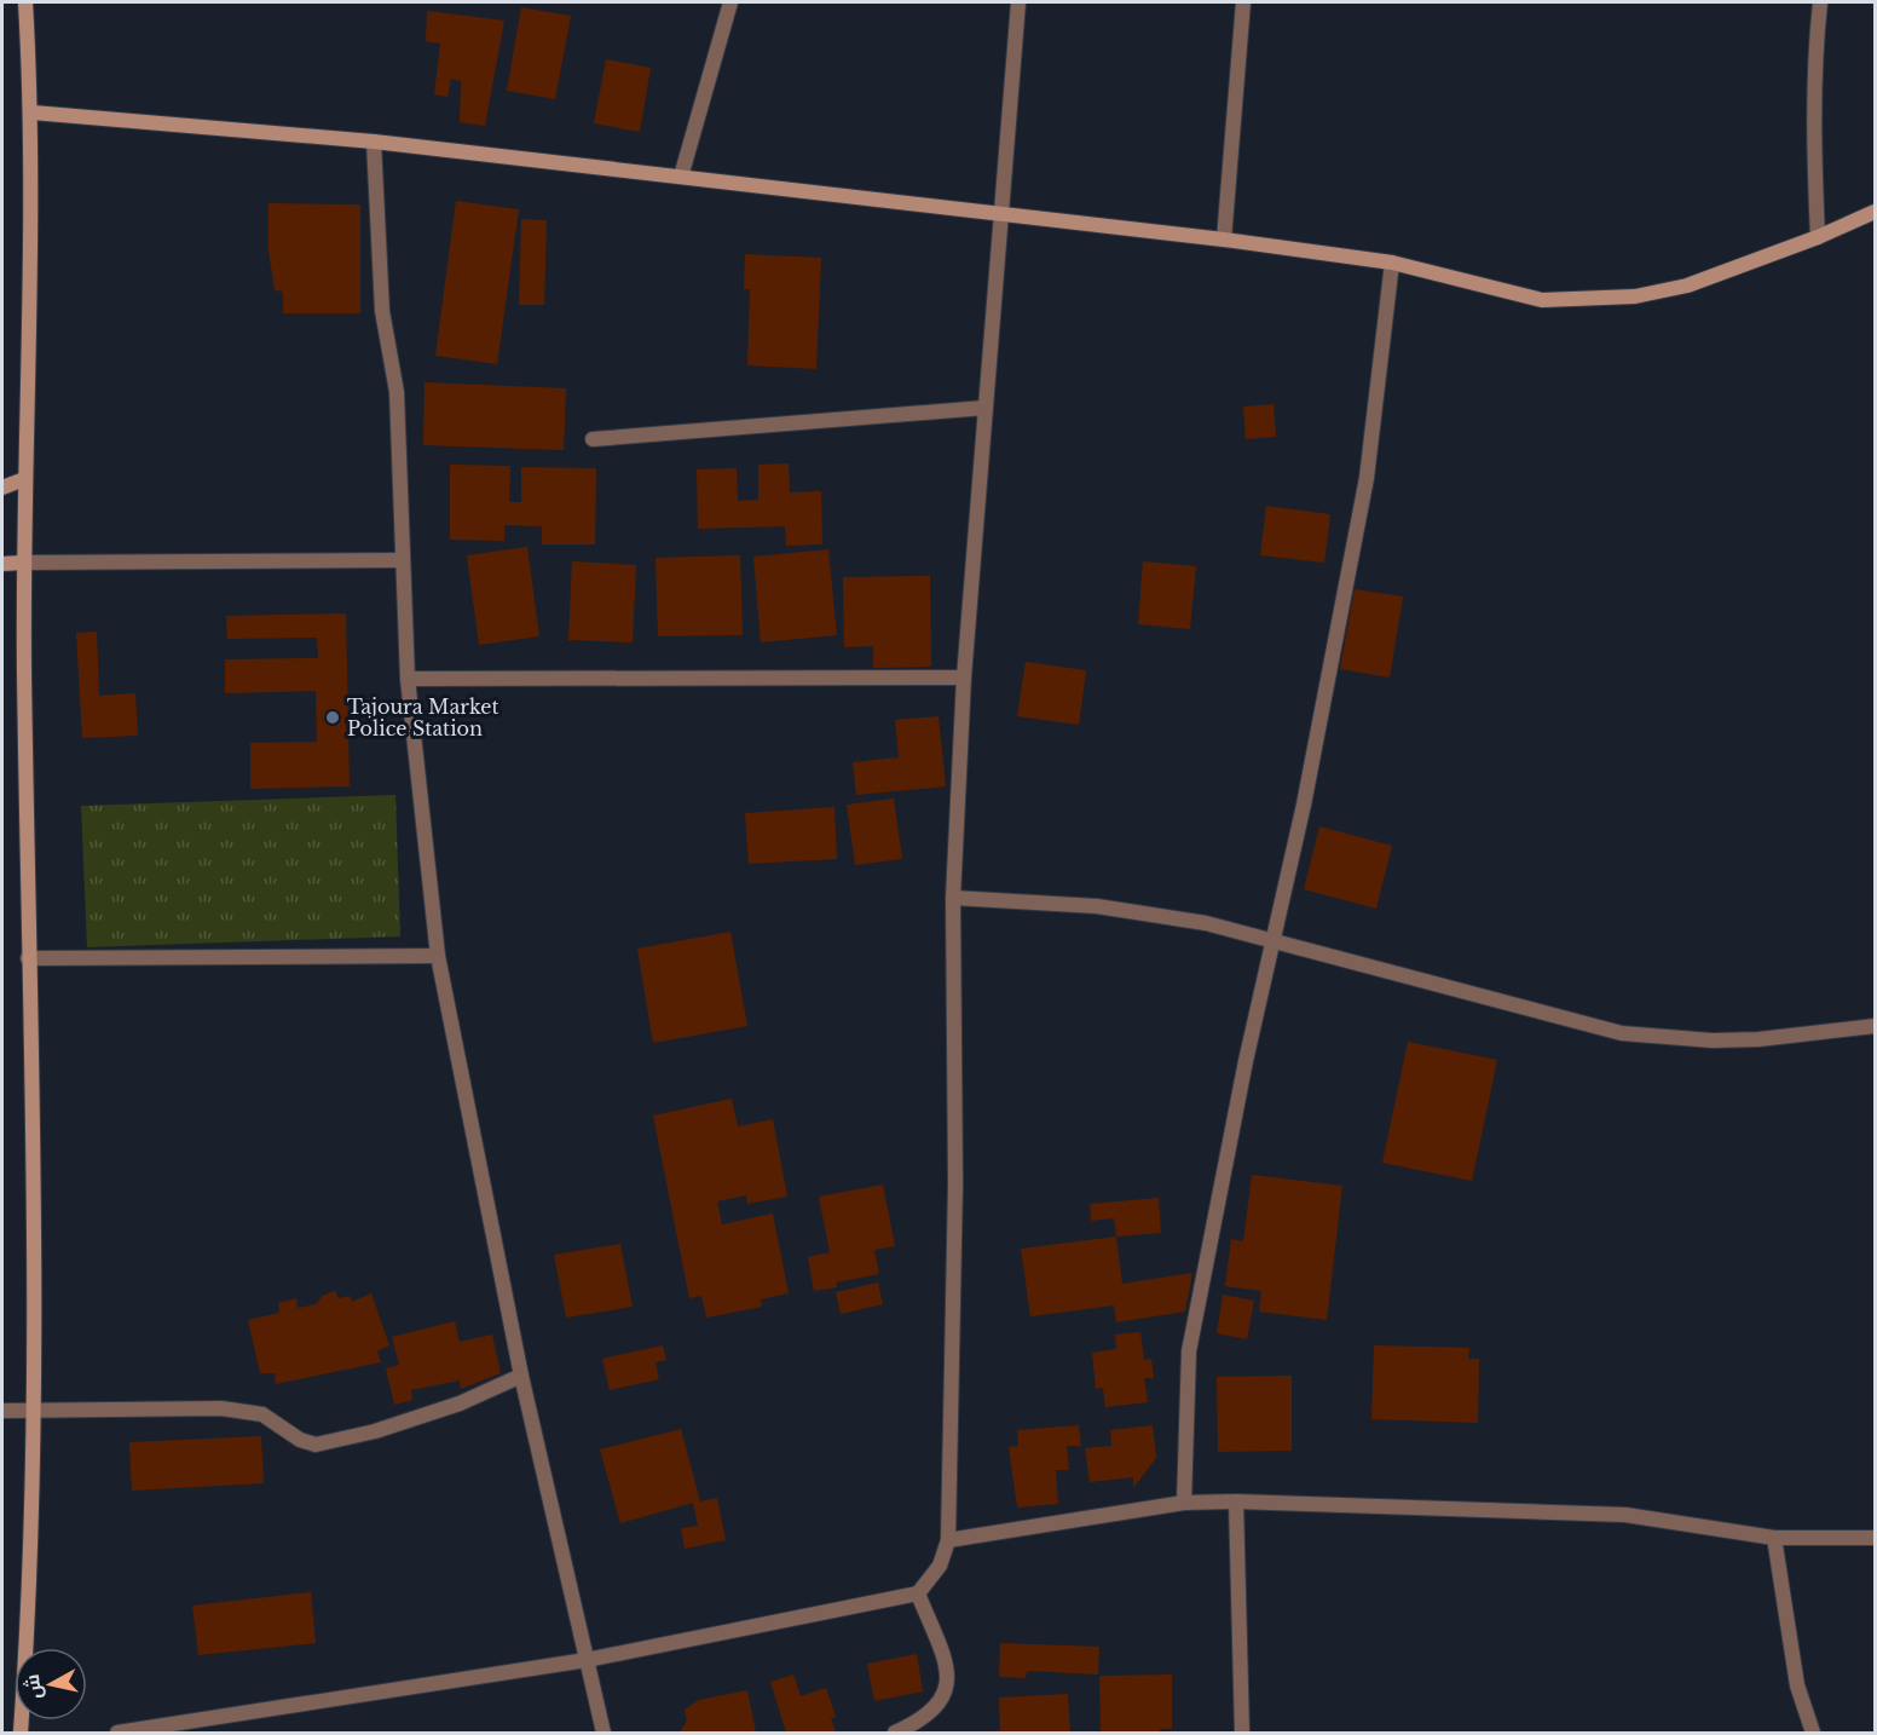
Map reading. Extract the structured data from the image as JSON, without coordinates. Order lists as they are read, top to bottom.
{
  "places": ["Tajoura Market Police Station"],
  "north": "left"
}
